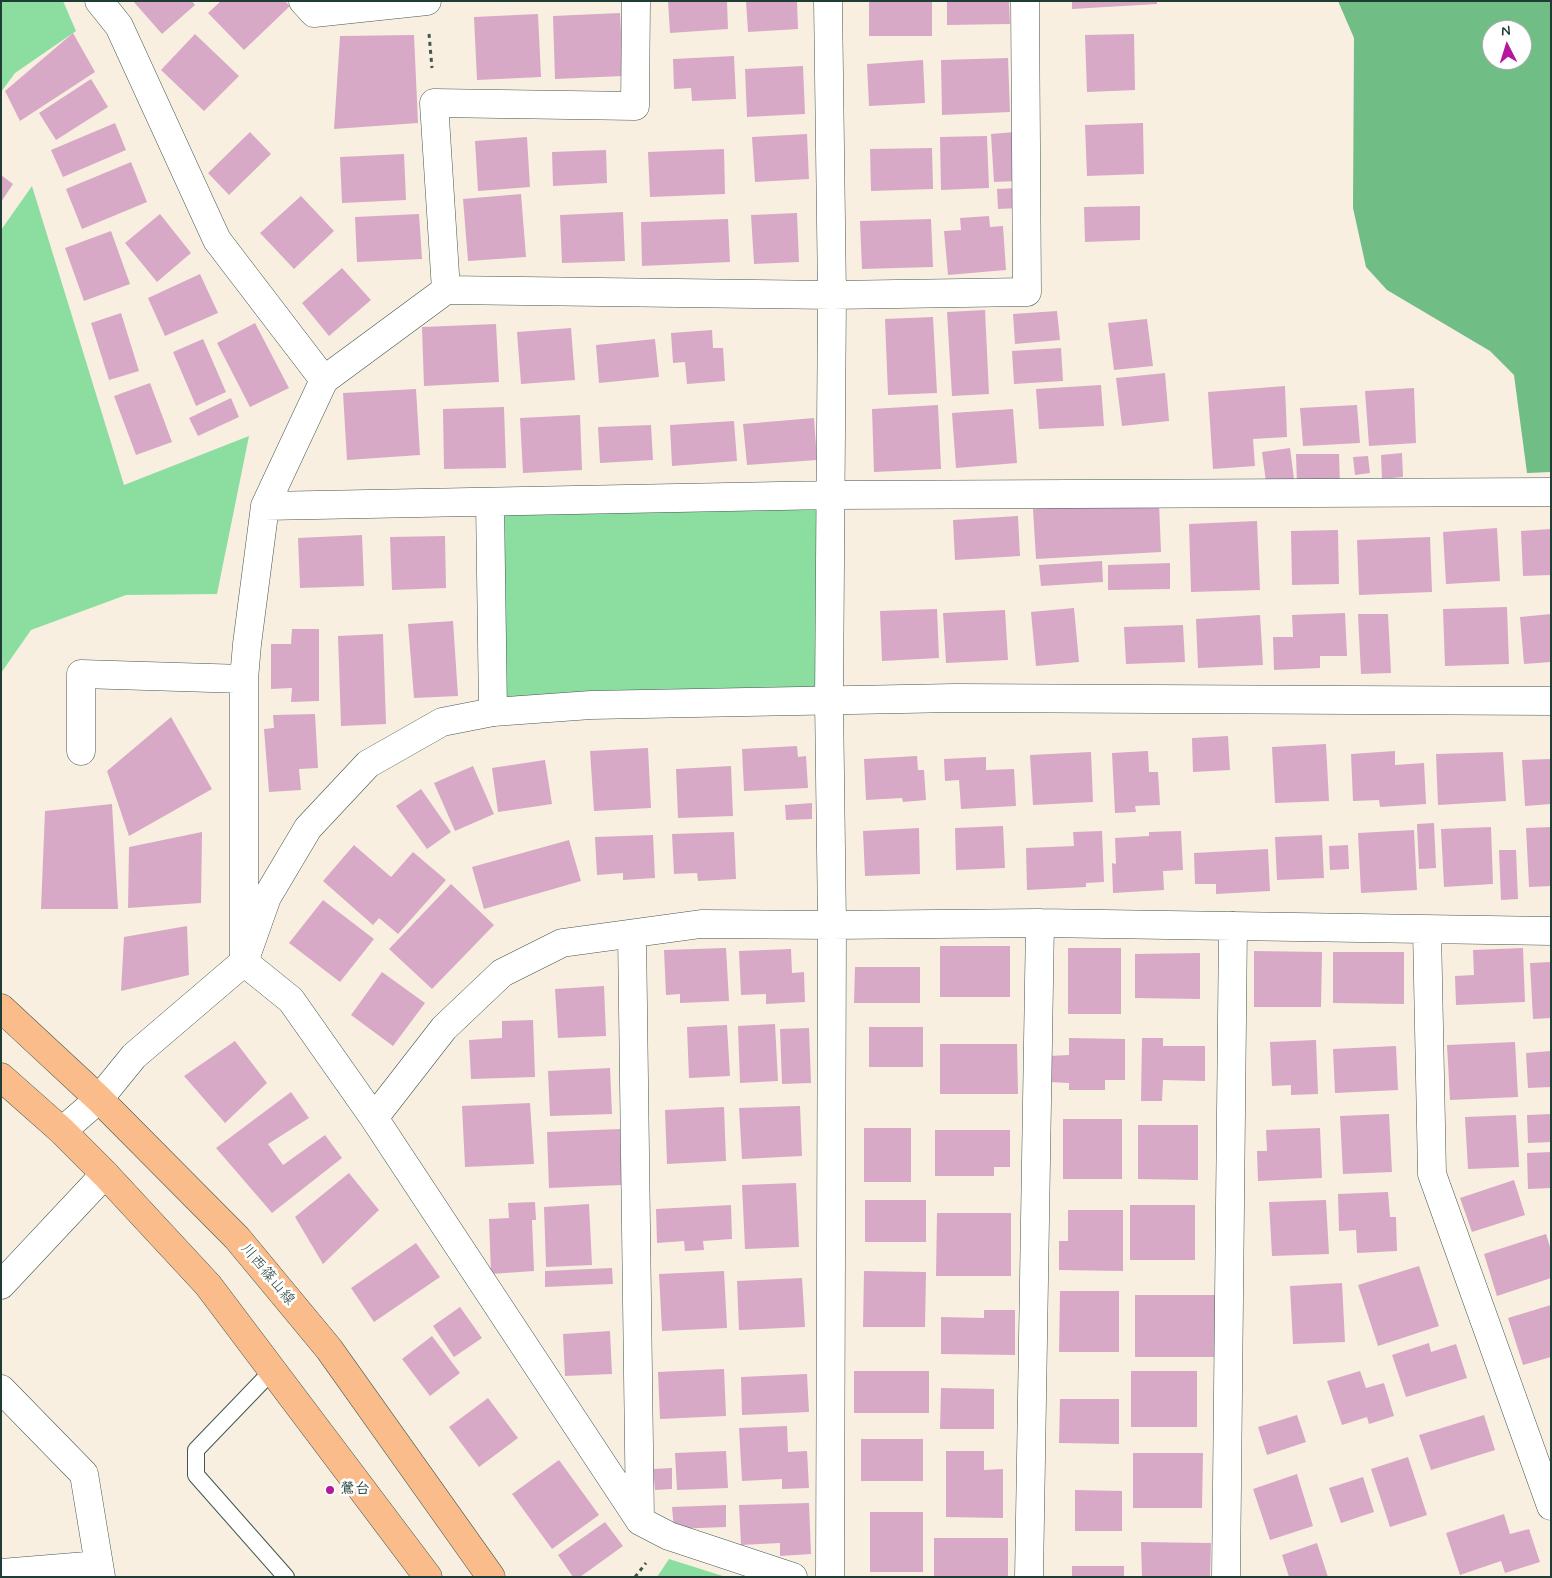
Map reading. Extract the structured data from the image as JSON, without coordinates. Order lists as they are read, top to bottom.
{
  "streets": {
    "main road": ["川西篠山線"]
  },
  "places": ["鶯台"],
  "north": "top"
}
